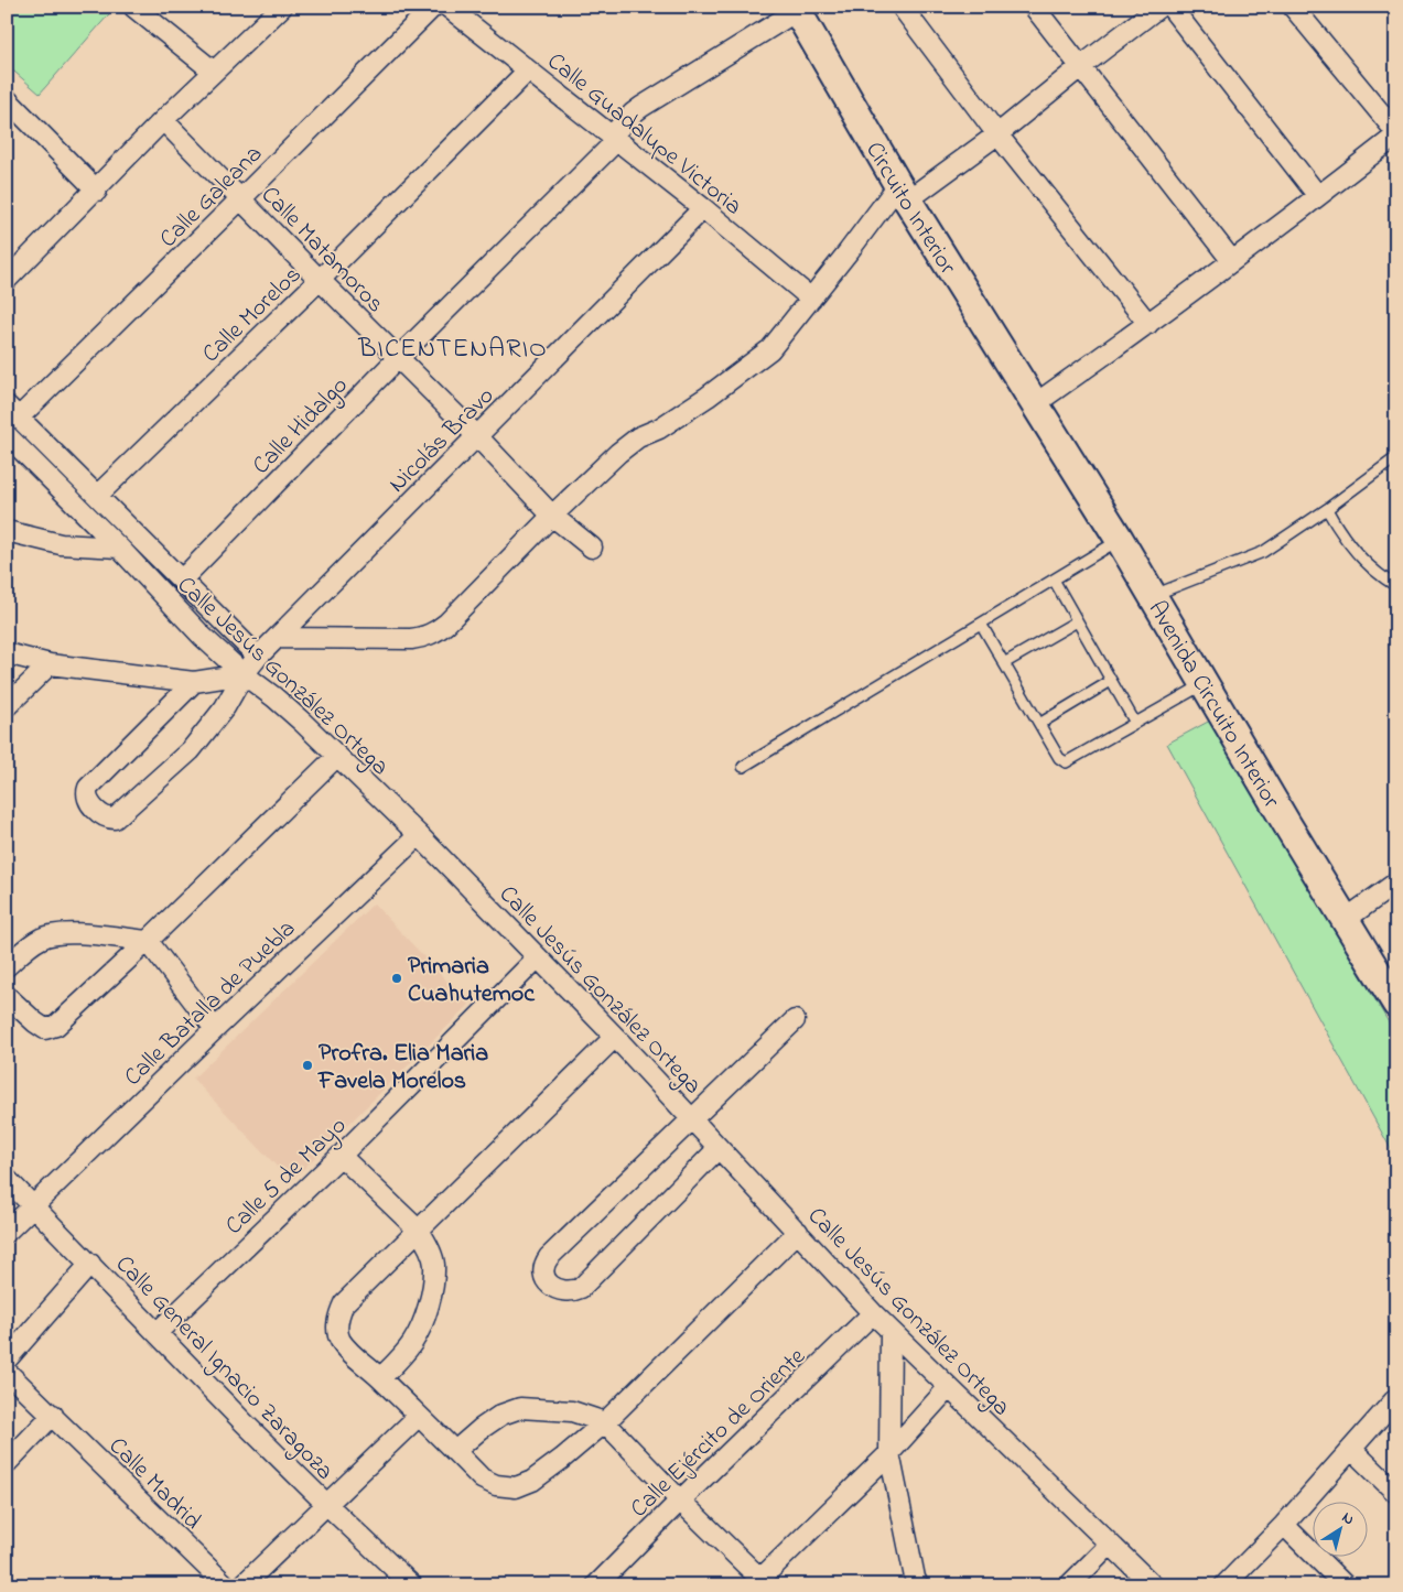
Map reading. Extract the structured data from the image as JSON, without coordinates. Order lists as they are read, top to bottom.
{
  "streets": {
    "main road": ["Circuito Interior", "Avenida Circuito Interior"],
    "street": [
      "Calle Guadalupe Victoria",
      "Calle Galeana",
      "Calle Matamoros",
      "Calle Morelos",
      "Calle Hidalgo",
      "Nicolás Bravo",
      "Calle Jesús González Ortega",
      "Calle Batalla de Puebla",
      "Calle 5 de Mayo",
      "Calle General Ignacio Zaragoza",
      "Calle Ejército de Oriente",
      "Calle Madrid"
    ]
  },
  "crossings": [
    ["Calle Guadalupe Victoria", "Calle Morelos"],
    ["Calle Guadalupe Victoria", "Calle Hidalgo"],
    ["Calle Guadalupe Victoria", "Nicolás Bravo"],
    ["Calle Galeana", "Calle Matamoros"],
    ["Calle Galeana", "Calle Jesús González Ortega"],
    ["Circuito Interior", "Calle Hidalgo"],
    ["Circuito Interior", "Avenida Circuito Interior"],
    ["Calle Matamoros", "Calle Morelos"],
    ["Calle Matamoros", "Calle Hidalgo"],
    ["Calle Matamoros", "Nicolás Bravo"],
    ["Calle Morelos", "Calle Jesús González Ortega"],
    ["Calle Hidalgo", "Calle Jesús González Ortega"],
    ["Nicolás Bravo", "Calle Jesús González Ortega"],
    ["Calle Jesús González Ortega", "Calle Batalla de Puebla"],
    ["Calle Jesús González Ortega", "Calle 5 de Mayo"],
    ["Calle Jesús González Ortega", "Calle Ejército de Oriente"],
    ["Calle Batalla de Puebla", "Calle General Ignacio Zaragoza"],
    ["Calle 5 de Mayo", "Calle General Ignacio Zaragoza"]
  ],
  "districts": ["BICENTENARIO"],
  "places": ["Primaria Cuahutemoc", "Profra. Elia Maria Favela Morelos"],
  "north": "top right"
}
